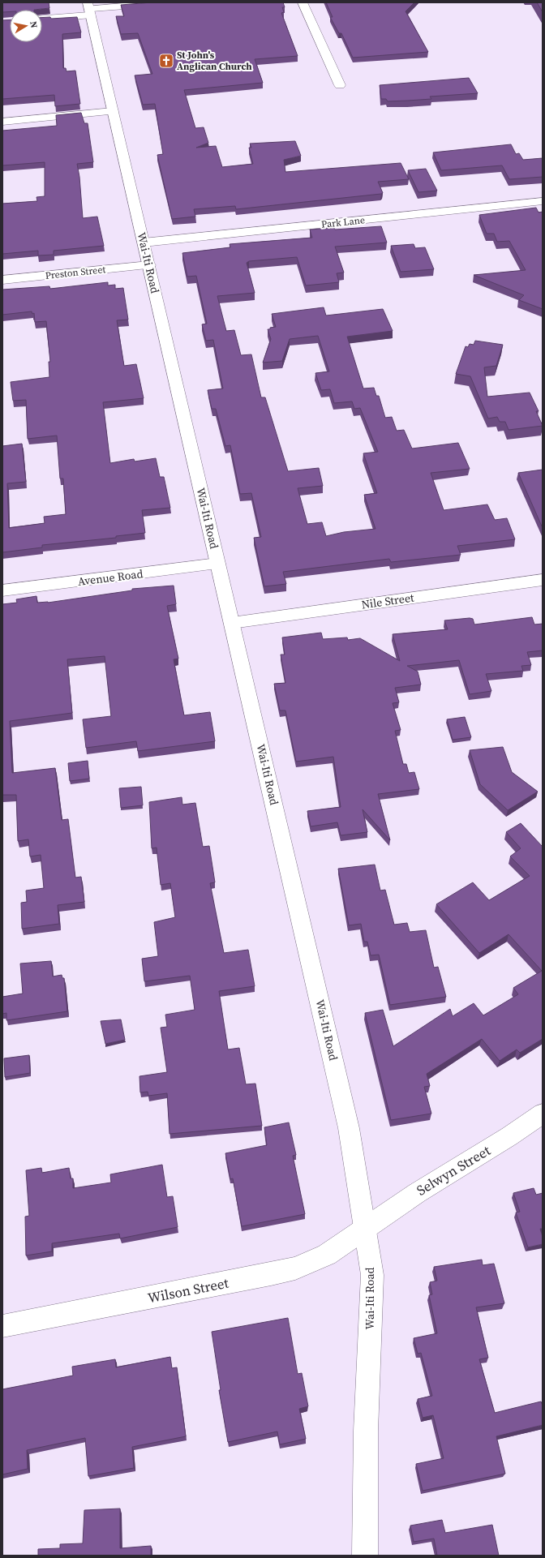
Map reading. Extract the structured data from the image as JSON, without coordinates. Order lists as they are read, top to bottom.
{
  "streets": {
    "street": [
      "Park Lane",
      "Wai-Iti Road",
      "Preston Street",
      "Avenue Road",
      "Nile Street",
      "Selwyn Street",
      "Wilson Street"
    ]
  },
  "crossings": [
    ["Park Lane", "Wai-Iti Road"],
    ["Wai-Iti Road", "Preston Street"],
    ["Wai-Iti Road", "Avenue Road"],
    ["Wai-Iti Road", "Nile Street"],
    ["Wai-Iti Road", "Selwyn Street"],
    ["Wai-Iti Road", "Wilson Street"],
    ["Selwyn Street", "Wilson Street"]
  ],
  "places": {
    "church": ["St John's Anglican Church"]
  },
  "north": "right"
}
